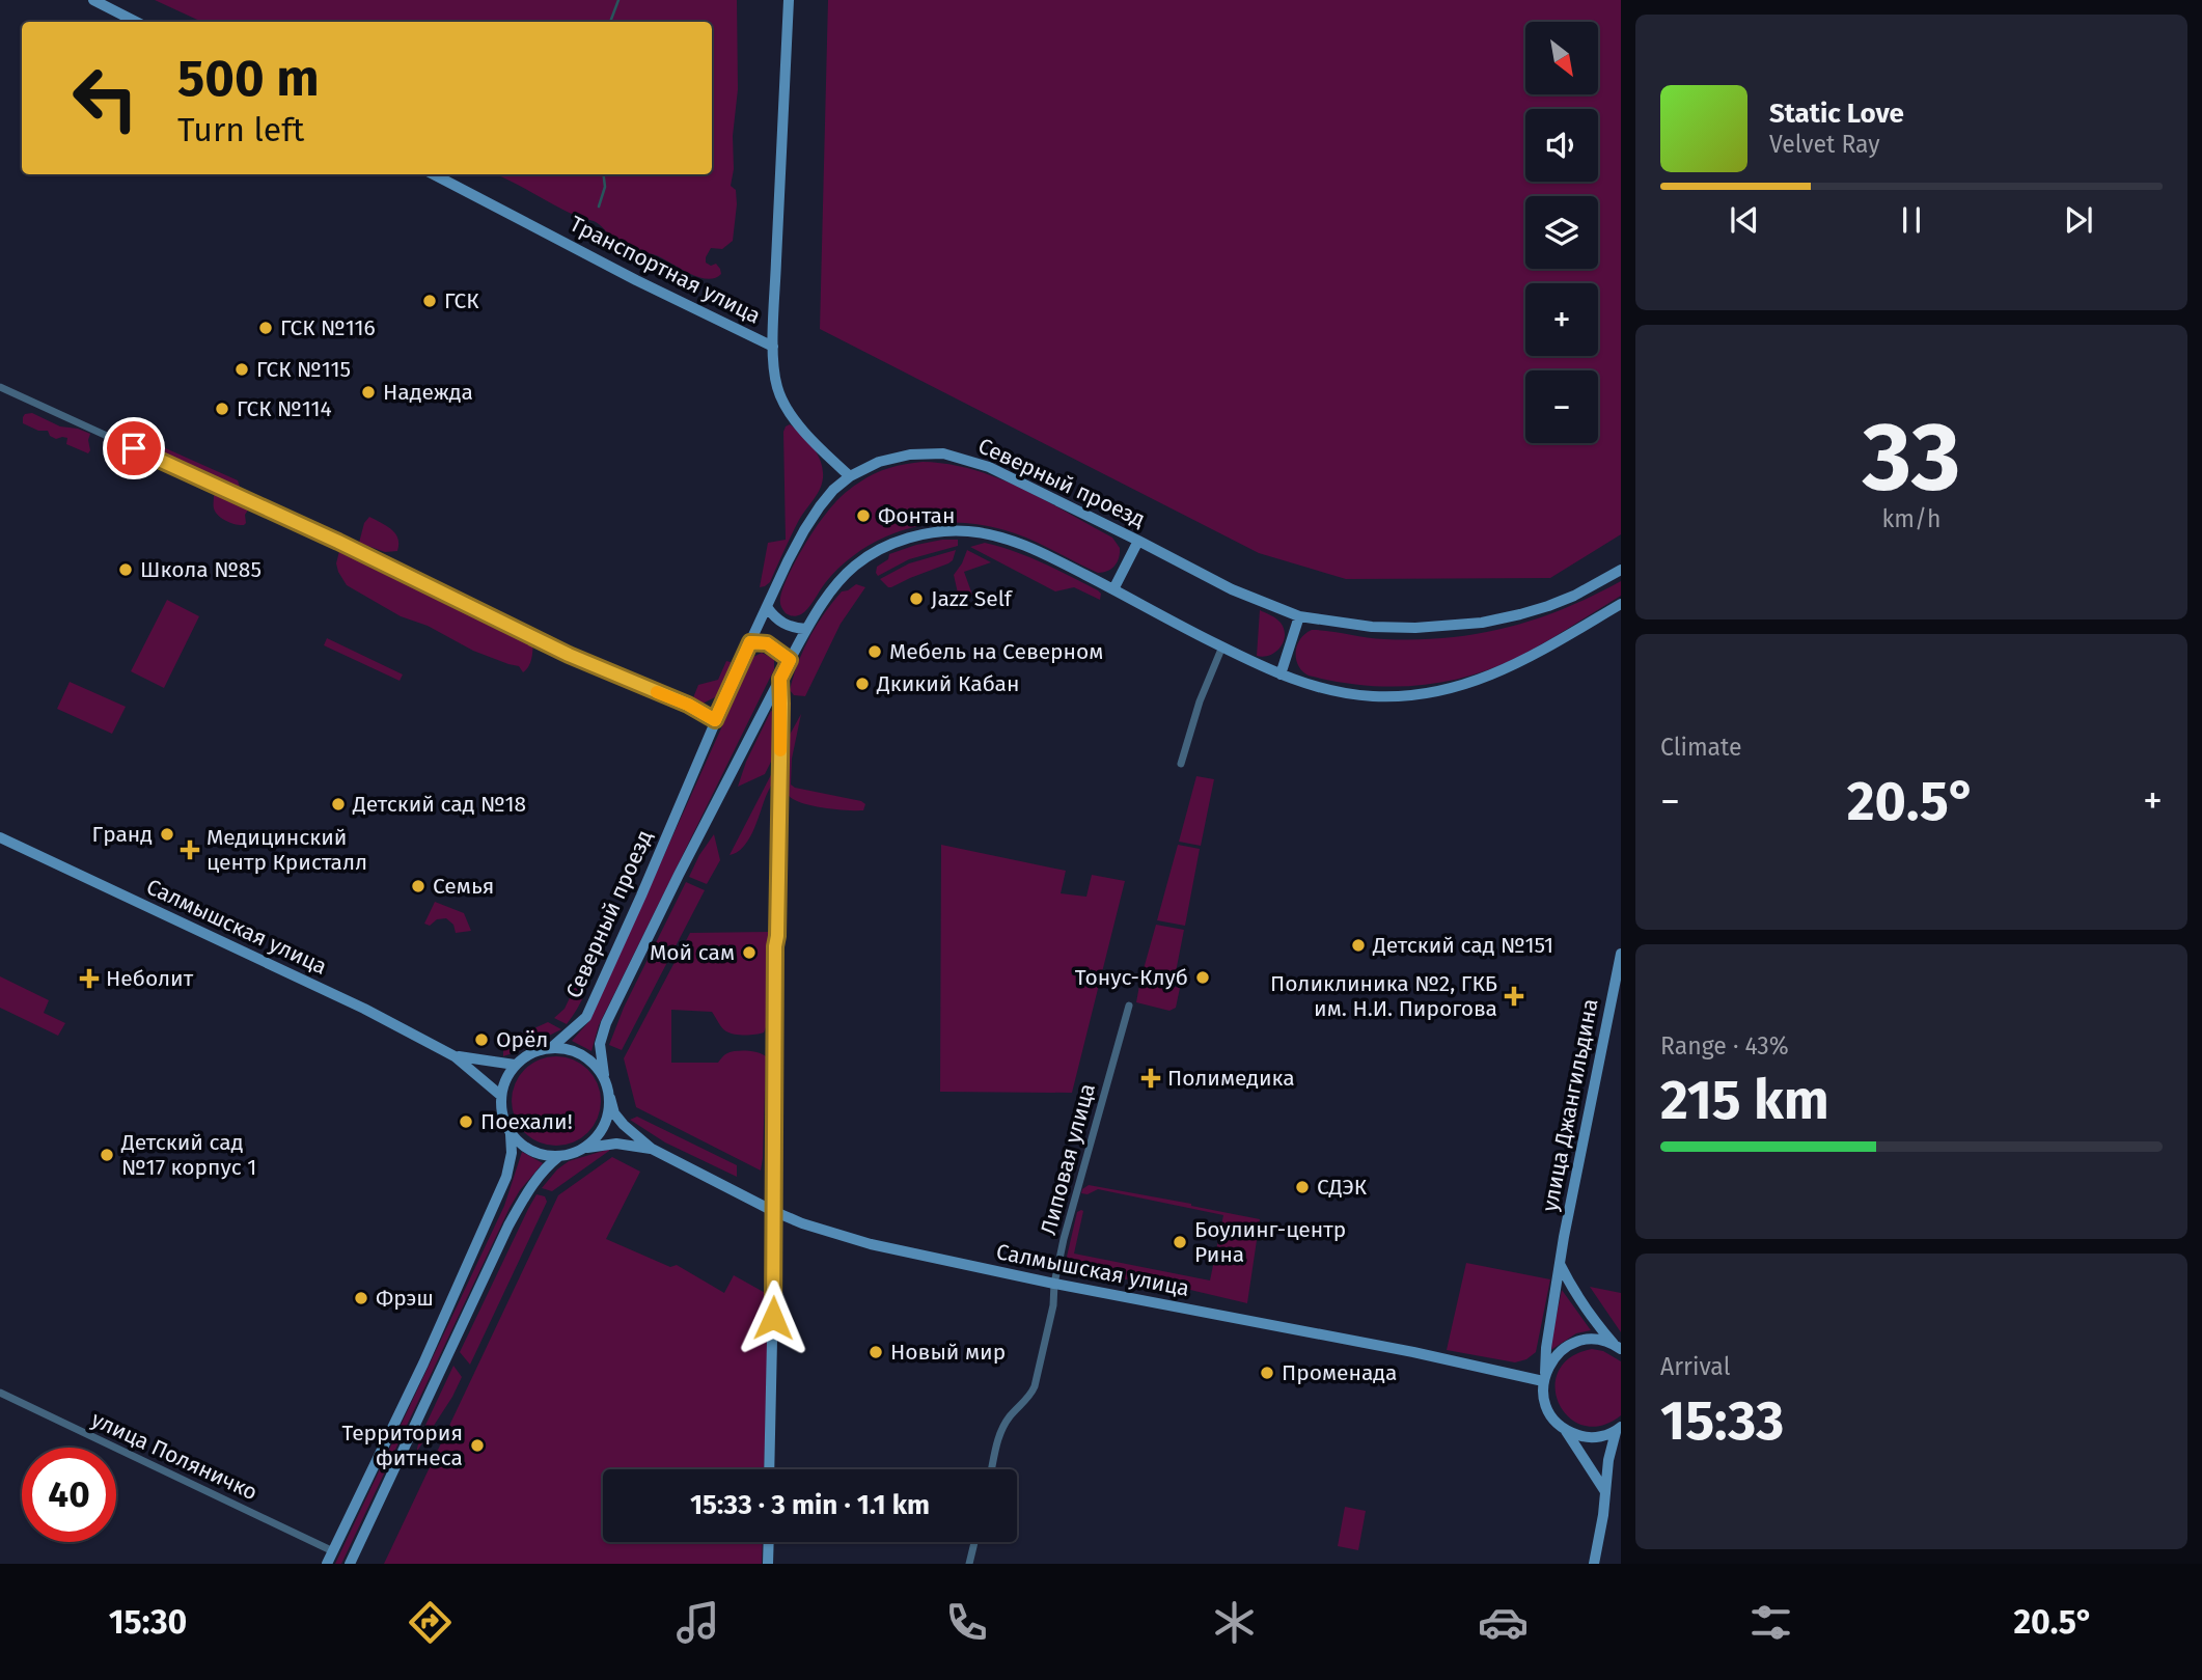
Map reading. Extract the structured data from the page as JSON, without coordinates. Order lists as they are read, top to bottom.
{
  "streets": {
    "main road": [
      "Транспортная улица",
      "Северный проезд",
      "Салмышская улица",
      "улица Джангильдина"
    ],
    "street": ["Липовая улица", "улица Поляничко"]
  },
  "crossings": [
    ["Салмышская улица", "улица Джангильдина"],
    ["Салмышская улица", "Липовая улица"]
  ],
  "places": {
    "other": [
      "ГСК",
      "ГСК №116",
      "ГСК №115",
      "Надежда",
      "ГСК №114",
      "Фонтан",
      "Школа №85",
      "Jazz Self",
      "Мебель на Северном",
      "Дкикий Кабан",
      "Детский сад №18",
      "Гранд",
      "Семья",
      "Детский сад №151",
      "Мой сам",
      "Тонус-Клуб",
      "Орёл",
      "Поехали!",
      "Детский сад №17 корпус 1",
      "СДЭК",
      "Боулинг-центр Рина",
      "Фрэш",
      "Новый мир",
      "Променада",
      "Территория фитнеса"
    ],
    "health": [
      "Медицинский центр Кристалл",
      "Неболит",
      "Поликлиника №2, ГКБ им. Н.И. Пирогова",
      "Полимедика"
    ]
  },
  "north": "bottom right",
  "page": {
    "map_buttons": ["+", "−"],
    "turn": ["500 m", "Turn left"],
    "song": ["Static Love", "Velvet Ray"],
    "tile": [
      ["33", "km/h"],
      "Climate",
      ["Range · 43%", "215 km"],
      ["Arrival", "15:33"]
    ],
    "heat": ["−", "20.5°", "+"],
    "limit": "40",
    "trip": "15:33 · 3 min · 1.1 km",
    "tabs": ["15:30", "20.5°"]
  }
}
